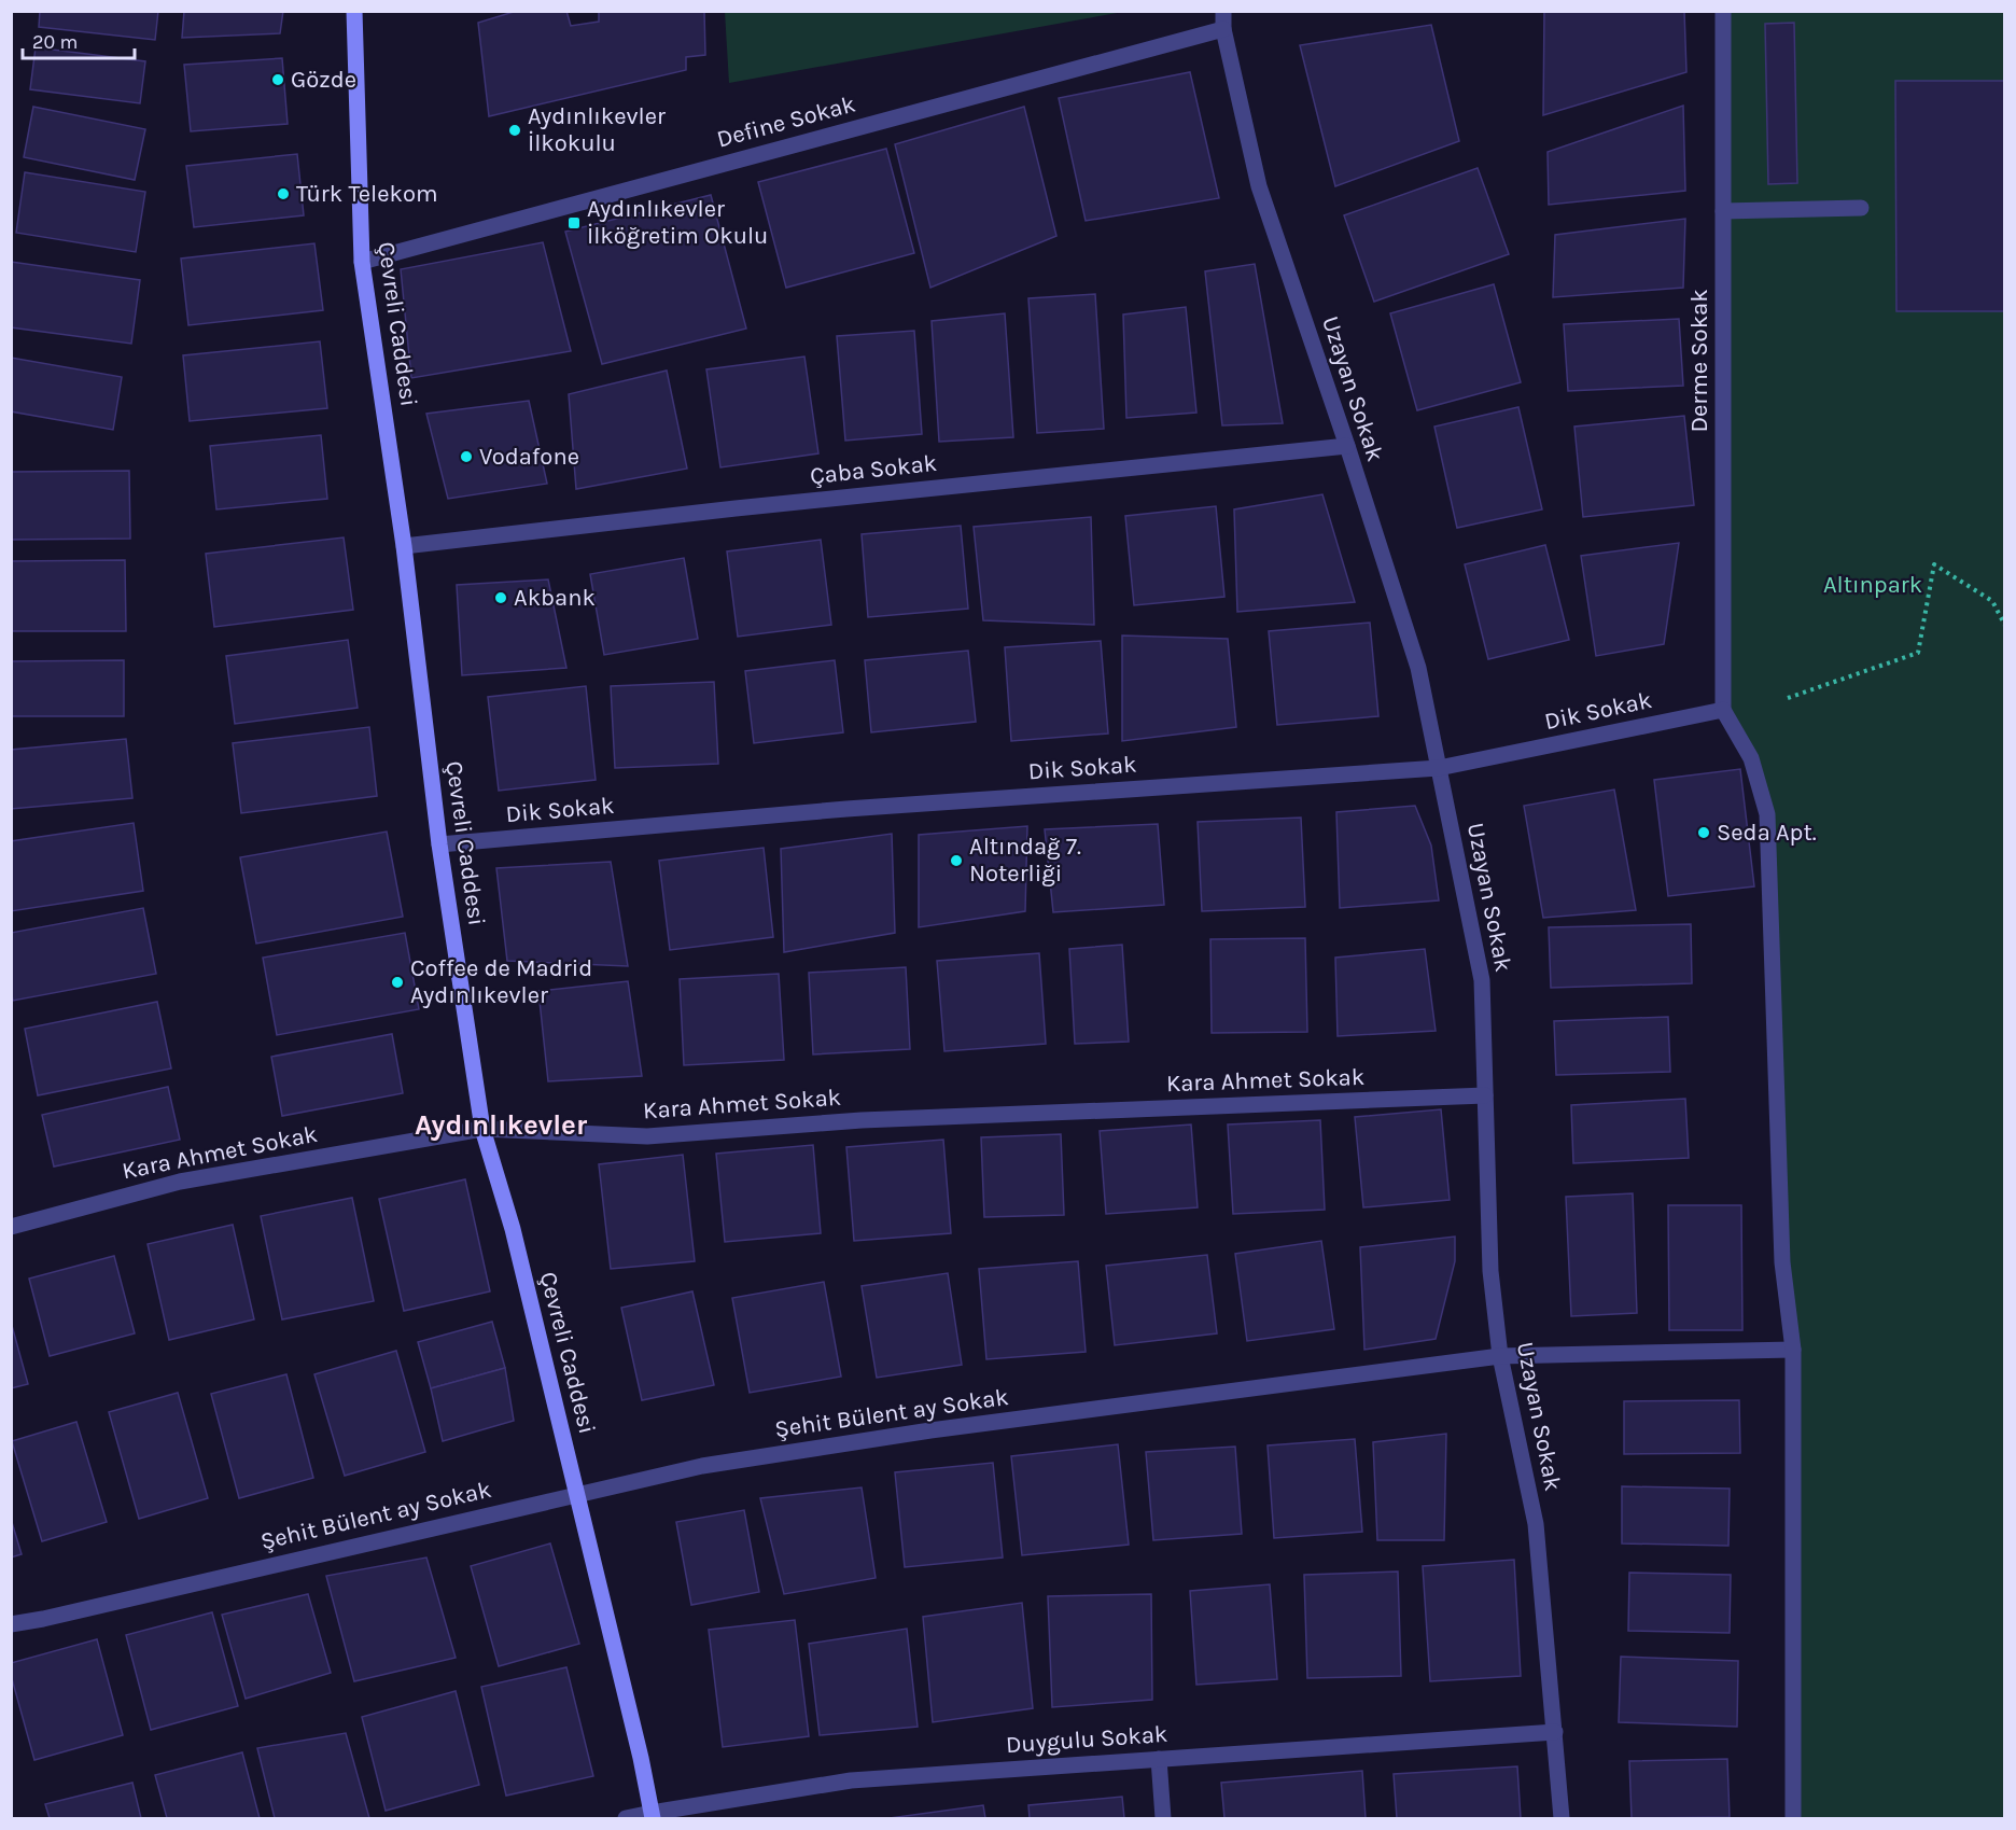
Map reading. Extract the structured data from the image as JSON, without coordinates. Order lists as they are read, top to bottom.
{
  "streets": {
    "main road": ["Çevreli Caddesi"],
    "street": [
      "Define Sokak",
      "Derme Sokak",
      "Uzayan Sokak",
      "Çaba Sokak",
      "Dik Sokak",
      "Kara Ahmet Sokak",
      "Şehit Bülent ay Sokak",
      "Duygulu Sokak"
    ]
  },
  "crossings": [
    ["Define Sokak", "Çevreli Caddesi"],
    ["Define Sokak", "Uzayan Sokak"],
    ["Çevreli Caddesi", "Çaba Sokak"],
    ["Çevreli Caddesi", "Dik Sokak"],
    ["Çevreli Caddesi", "Kara Ahmet Sokak"],
    ["Çevreli Caddesi", "Şehit Bülent ay Sokak"],
    ["Çevreli Caddesi", "Duygulu Sokak"],
    ["Derme Sokak", "Dik Sokak"],
    ["Uzayan Sokak", "Çaba Sokak"],
    ["Uzayan Sokak", "Dik Sokak"],
    ["Uzayan Sokak", "Kara Ahmet Sokak"],
    ["Uzayan Sokak", "Şehit Bülent ay Sokak"],
    ["Uzayan Sokak", "Duygulu Sokak"]
  ],
  "districts": ["Aydınlıkevler"],
  "parks": ["Altınpark"],
  "places": {
    "other": [
      "Gözde",
      "Aydınlıkevler İlkokulu",
      "Türk Telekom",
      "Vodafone",
      "Akbank",
      "Seda Apt.",
      "Altındağ 7. Noterliği",
      "Coffee de Madrid Aydınlıkevler"
    ],
    "transit": ["Aydınlıkevler İlköğretim Okulu"]
  },
  "scale_bar": "20 m"
}
